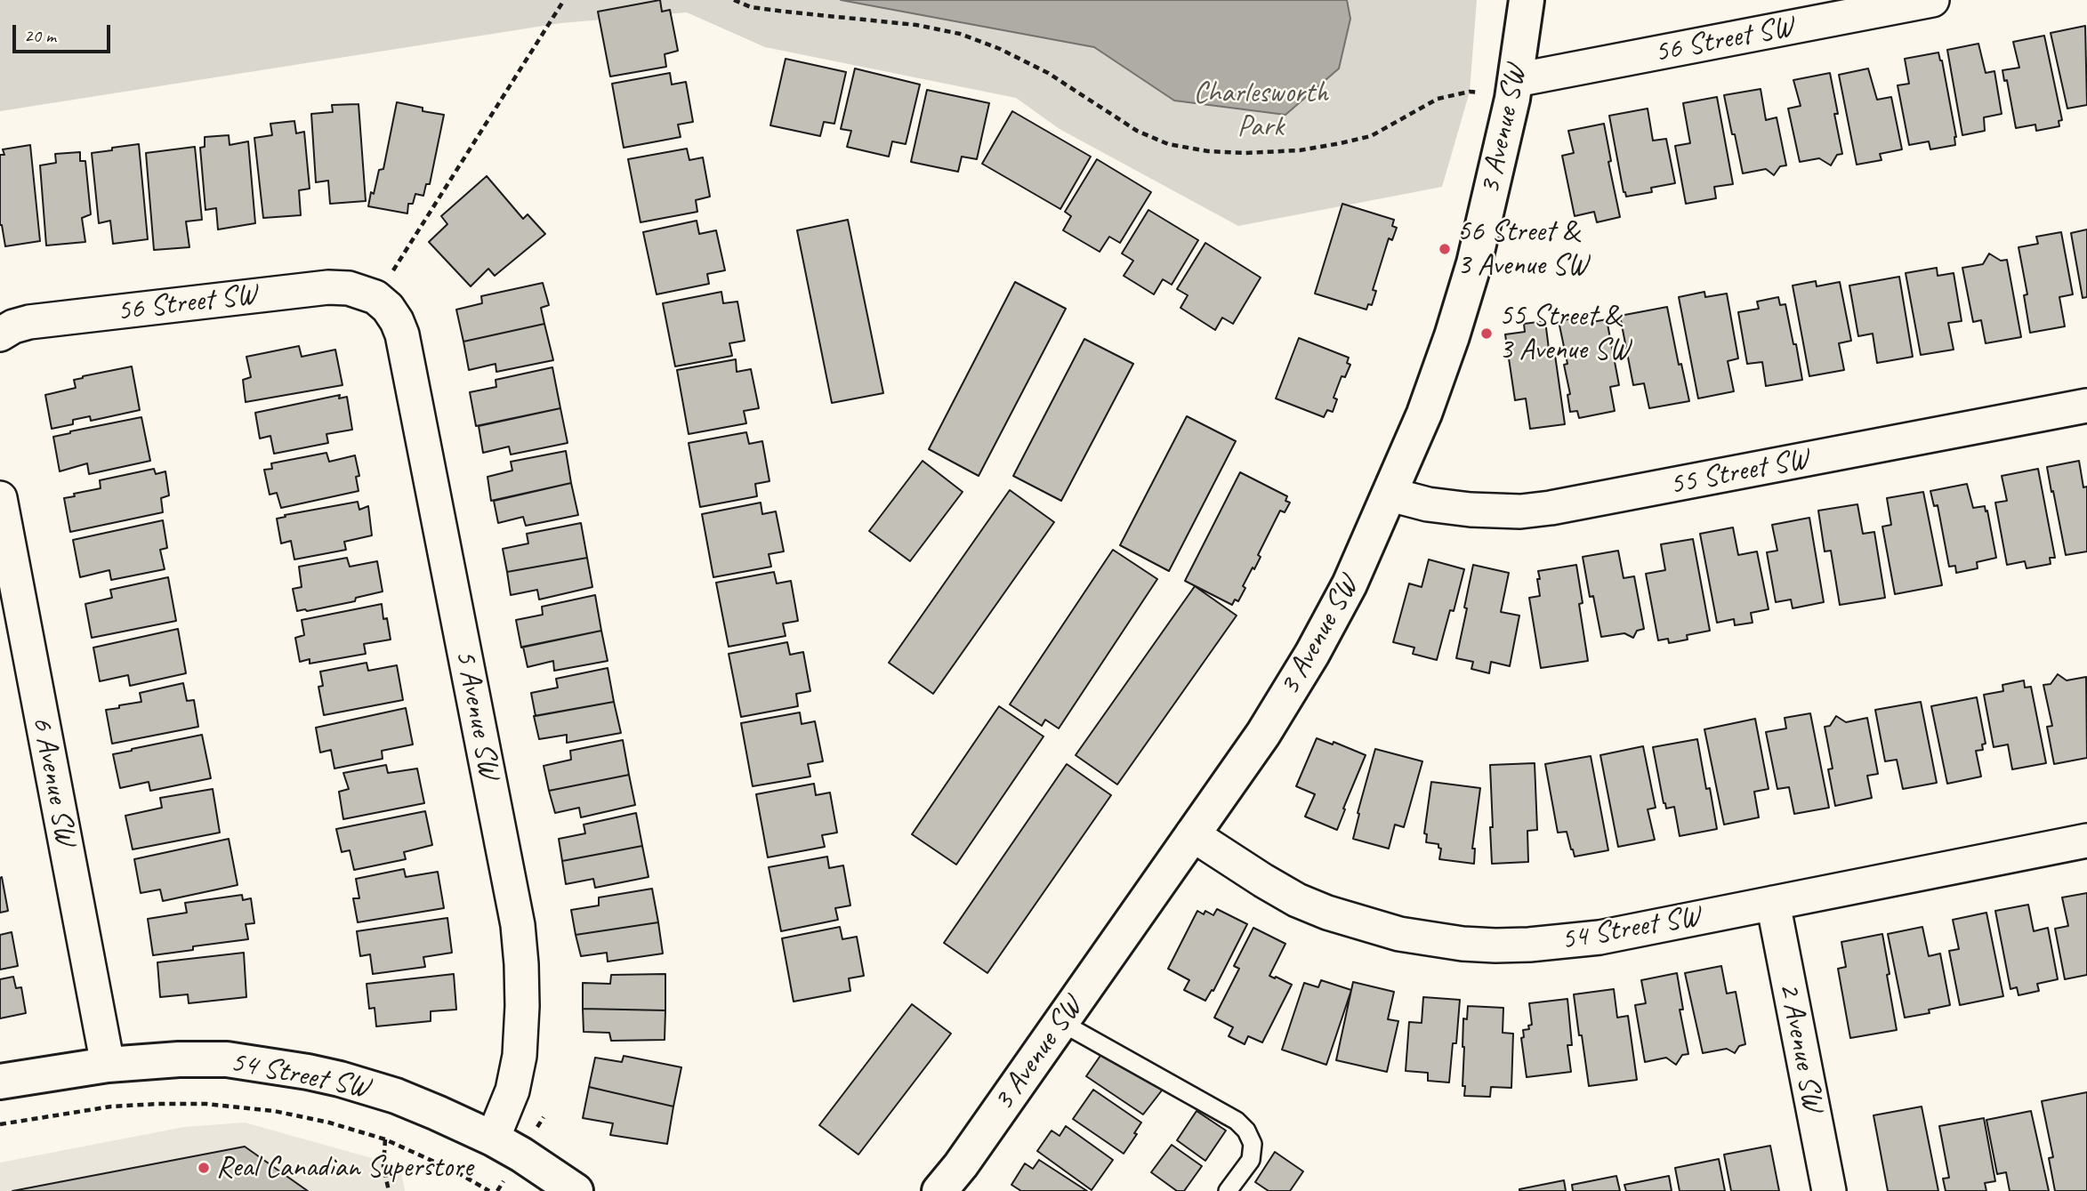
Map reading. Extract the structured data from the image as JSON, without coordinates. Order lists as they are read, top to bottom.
{
  "streets": {
    "street": [
      "56 Street SW",
      "3 Avenue SW",
      "55 Street SW",
      "5 Avenue SW",
      "6 Avenue SW",
      "54 Street SW",
      "2 Avenue SW"
    ]
  },
  "crossings": [
    ["56 Street SW", "3 Avenue SW"],
    ["56 Street SW", "5 Avenue SW"],
    ["3 Avenue SW", "55 Street SW"],
    ["3 Avenue SW", "54 Street SW"],
    ["5 Avenue SW", "54 Street SW"],
    ["6 Avenue SW", "54 Street SW"],
    ["54 Street SW", "2 Avenue SW"]
  ],
  "parks": ["Charlesworth Park"],
  "places": ["56 Street & 3 Avenue SW", "55 Street & 3 Avenue SW", "Real Canadian Superstore"],
  "scale_bar": "20 m"
}
